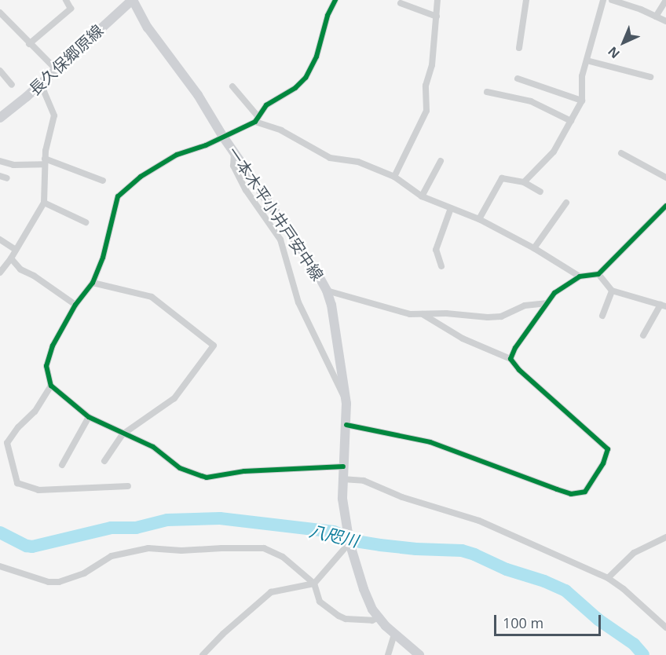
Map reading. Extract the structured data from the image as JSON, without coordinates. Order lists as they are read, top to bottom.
{
  "streets": {
    "main road": ["長久保郷原線", "一本木平小井戸安中線"]
  },
  "crossings": [
    ["長久保郷原線", "一本木平小井戸安中線"]
  ],
  "water": ["八咫川"],
  "scale_bar": "100 m",
  "north": "bottom left"
}
